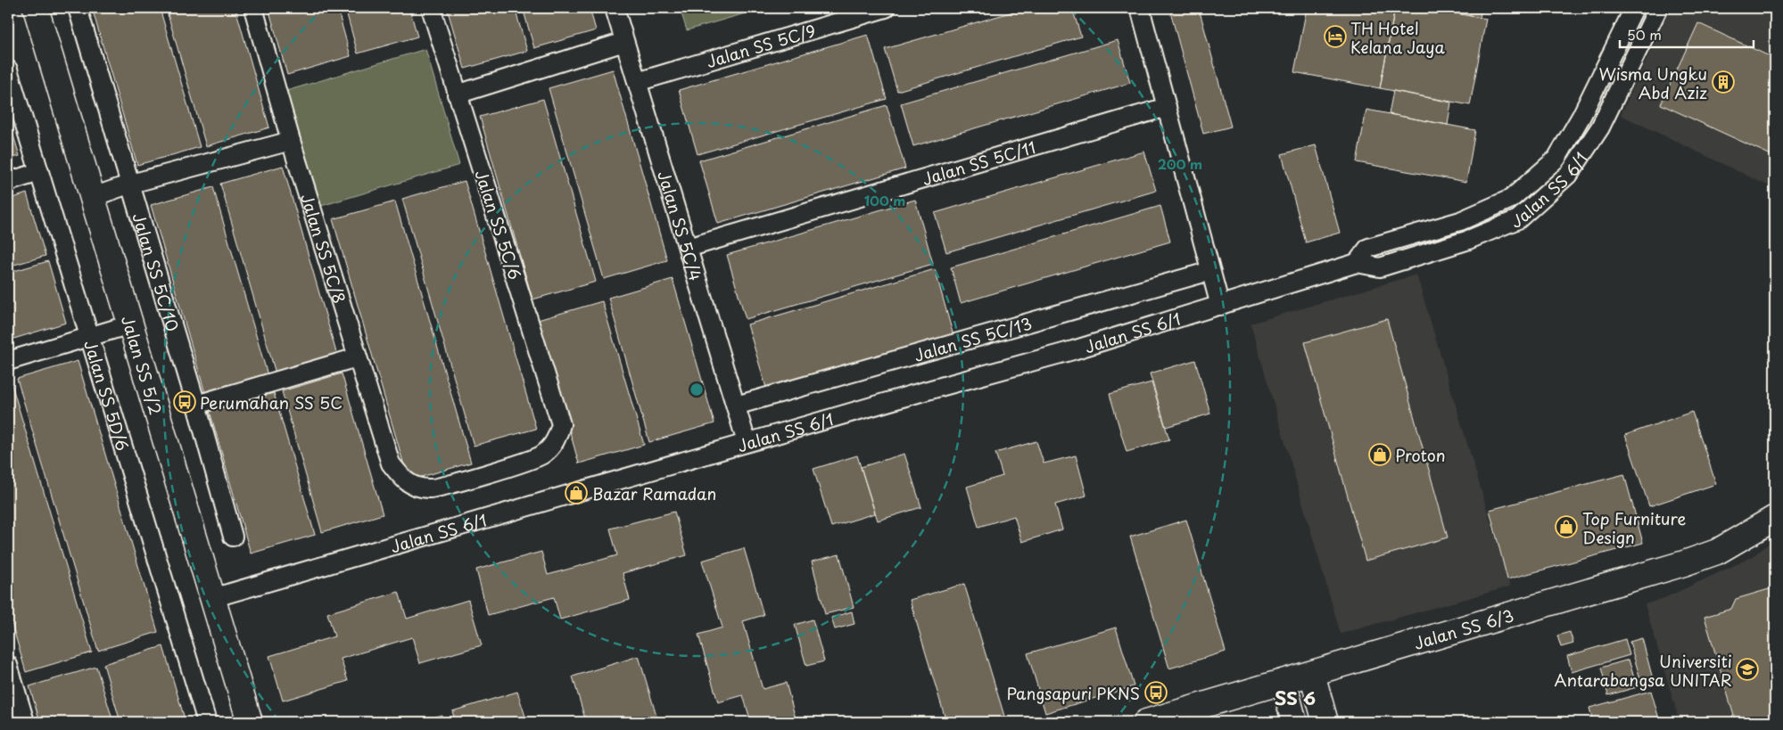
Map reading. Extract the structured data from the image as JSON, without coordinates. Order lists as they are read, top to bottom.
{
  "streets": {
    "street": [
      "Jalan SS 5C/9",
      "Jalan SS 5C/11",
      "Jalan SS 6/1",
      "Jalan SS 5C/6",
      "Jalan SS 5C/4",
      "Jalan SS 5C/8",
      "Jalan SS 5C/10",
      "Jalan SS 5C/13",
      "Jalan SS 5/2",
      "Jalan SS 5D/6",
      "Jalan SS 6/3"
    ]
  },
  "crossings": [
    ["Jalan SS 5C/9", "Jalan SS 5C/4"],
    ["Jalan SS 5C/11", "Jalan SS 5C/4"],
    ["Jalan SS 6/1", "Jalan SS 5C/4"],
    ["Jalan SS 6/1", "Jalan SS 5/2"],
    ["Jalan SS 5C/6", "Jalan SS 5C/8"],
    ["Jalan SS 5C/4", "Jalan SS 5C/13"]
  ],
  "districts": ["SS 6"],
  "places": {
    "hotel": ["TH Hotel Kelana Jaya"],
    "building": ["Wisma Ungku Abd Aziz"],
    "bus stop": ["Perumahan SS 5C", "Pangsapuri PKNS"],
    "shop": ["Proton", "Bazar Ramadan", "Top Furniture Design"],
    "school or university": ["Universiti Antarabangsa UNITAR"]
  },
  "scale_bar": "50 m",
  "rings": ["200 m", "100 m"]
}
